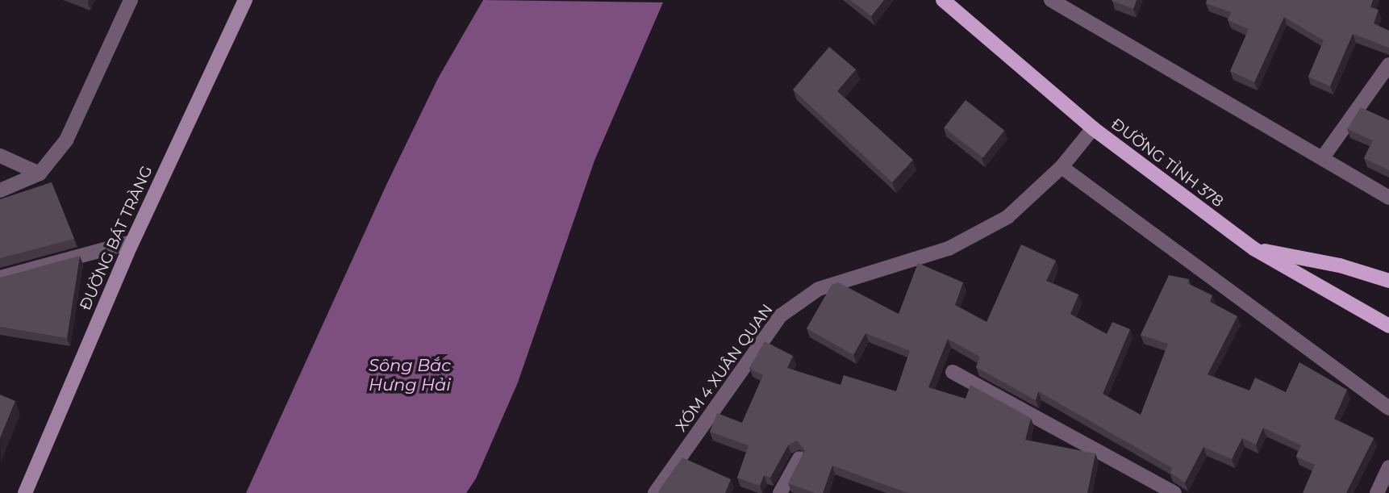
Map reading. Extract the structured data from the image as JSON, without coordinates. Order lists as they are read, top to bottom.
{
  "streets": {
    "main road": ["ĐƯỜNG TỈNH 378"],
    "street": ["ĐƯỜNG BÁT TRÀNG", "XÓM 4 XUÂN QUAN"]
  },
  "crossings": [
    ["ĐƯỜNG TỈNH 378", "XÓM 4 XUÂN QUAN"]
  ],
  "water": ["Sông Bắc Hưng Hải"]
}
